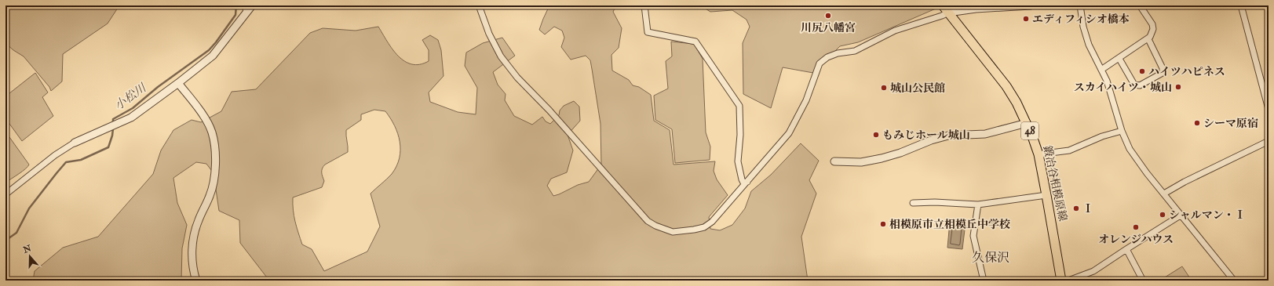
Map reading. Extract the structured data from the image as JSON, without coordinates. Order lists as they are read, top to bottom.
{
  "streets": {
    "main road": ["48", "鍛冶谷相模原線"]
  },
  "districts": ["久保沢"],
  "water": ["小松川"],
  "places": [
    "川尻八幡宮",
    "エディフィシオ橋本",
    "ハイツハピネス",
    "スカイハイツ・城山",
    "城山公民館",
    "シーマ原宿",
    "もみじホール城山",
    "Ⅰ",
    "シャルマン・Ⅰ",
    "相模原市立相模丘中学校",
    "オレンジハウス"
  ],
  "north": "top"
}
